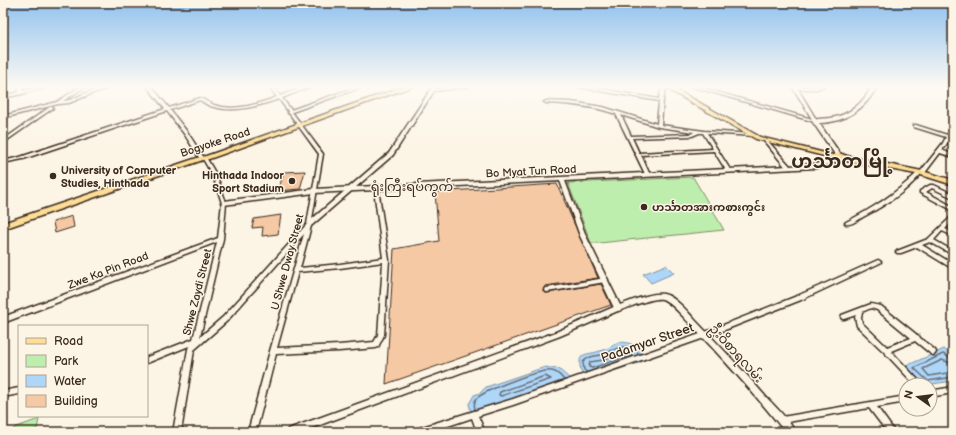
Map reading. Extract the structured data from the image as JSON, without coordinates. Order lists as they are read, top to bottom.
{
  "streets": {
    "main road": ["Bogyoke Road"],
    "street": [
      "Bo Myat Tun Road",
      "U Shwe Dway Street",
      "Zwe Ka Pin Road",
      "Shwe Zaydi Street",
      "Padamyar Street",
      "ဦးဝိစာရလမ်း"
    ]
  },
  "crossings": [
    ["Bogyoke Road", "U Shwe Dway Street"],
    ["Bogyoke Road", "Shwe Zaydi Street"],
    ["Bo Myat Tun Road", "U Shwe Dway Street"],
    ["Bo Myat Tun Road", "Shwe Zaydi Street"],
    ["Zwe Ka Pin Road", "Shwe Zaydi Street"],
    ["Padamyar Street", "ဦးဝိစာရလမ်း"]
  ],
  "districts": ["ဟင်္သာတမြို့", "ရုံးကြီးရပ်ကွက်"],
  "places": ["University of Computer Studies, Hinthada", "Hinthada Indoor Sport Stadium", "ဟင်္သာတအားကစားကွင်း"],
  "legend": [
    "Road",
    "Park",
    "Water",
    "Building"
  ],
  "north": "left"
}
